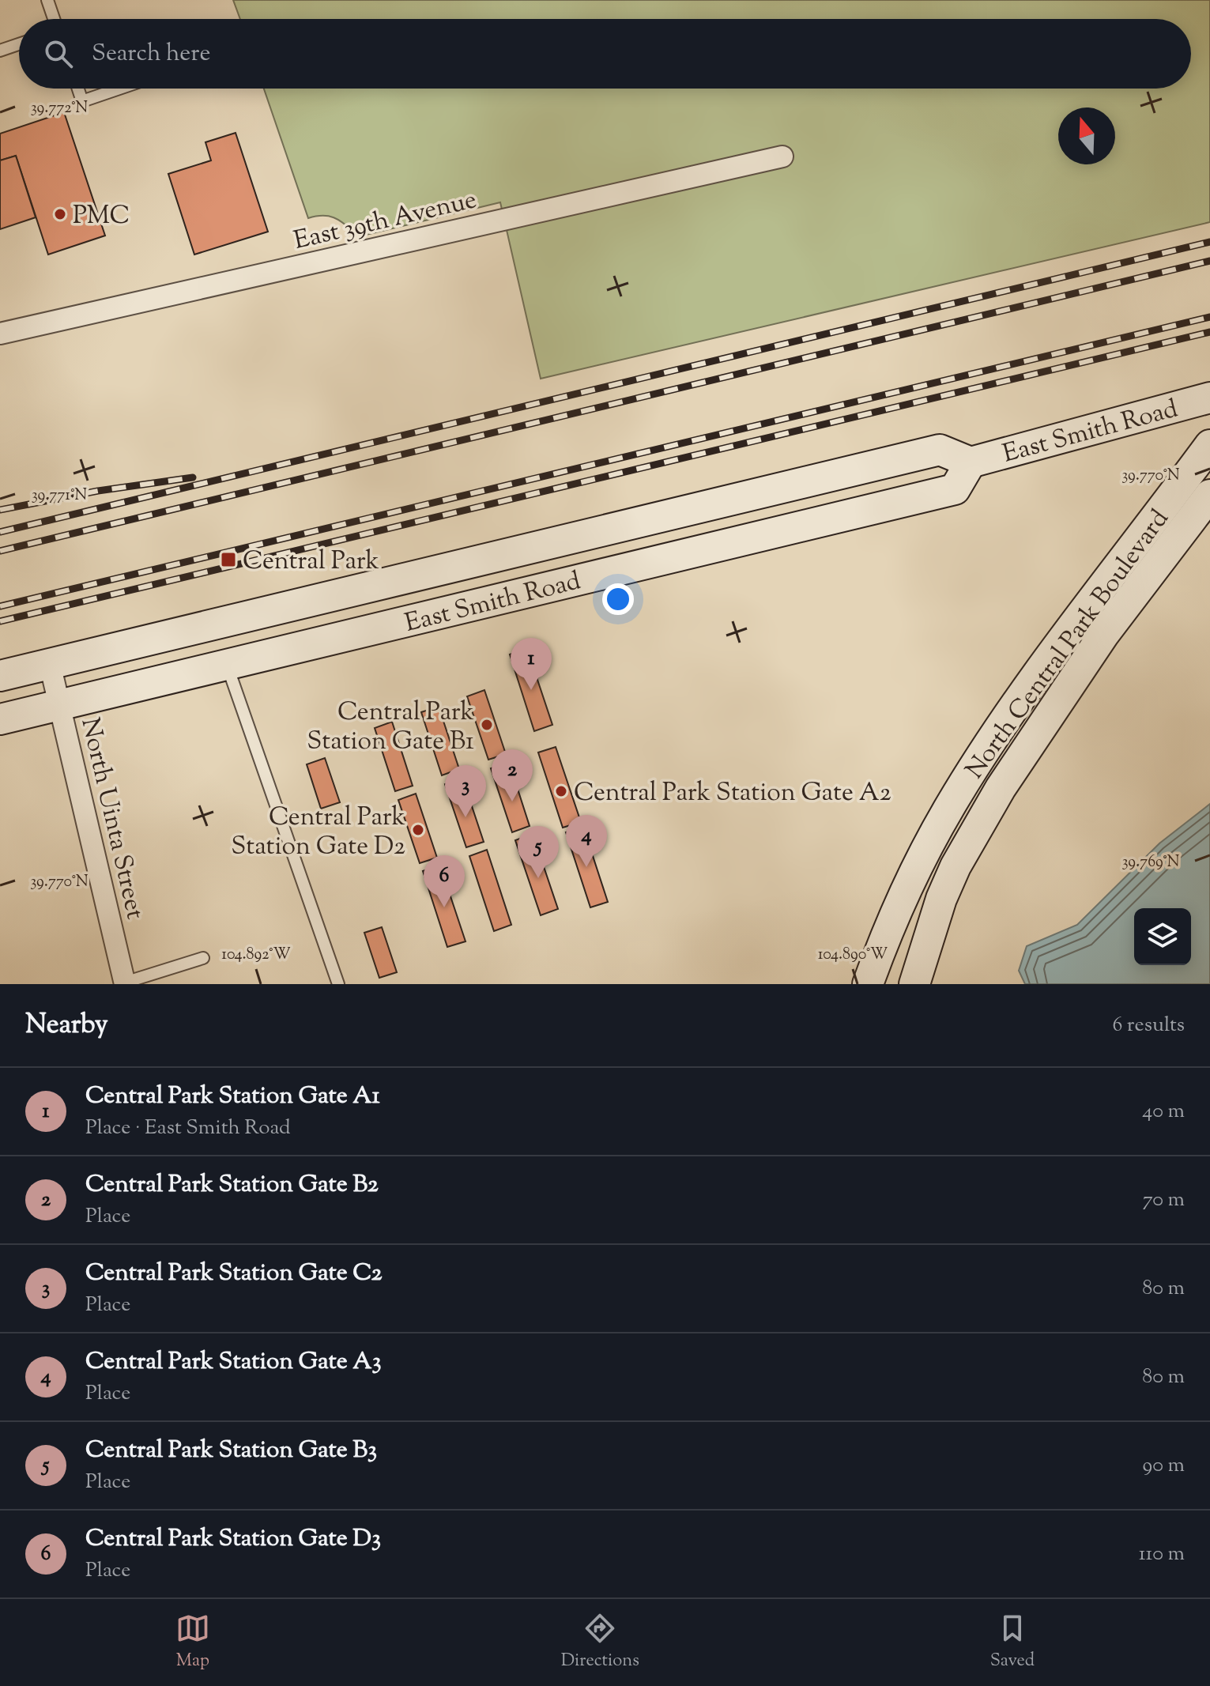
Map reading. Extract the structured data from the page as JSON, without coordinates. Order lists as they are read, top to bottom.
{
  "streets": {
    "street": [
      "East 39th Avenue",
      "East Smith Road",
      "North Central Park Boulevard",
      "North Uinta Street"
    ]
  },
  "crossings": [
    ["East Smith Road", "North Uinta Street"]
  ],
  "places": {
    "other": [
      "PMC",
      "Central Park Station Gate B1",
      "Central Park Station Gate A2",
      "Central Park Station Gate D2"
    ],
    "transit": ["Central Park"]
  },
  "north": "top",
  "page": {
    "search": "Search here",
    "pins": [
      "1",
      "2",
      "3",
      "4",
      "5",
      "6"
    ],
    "heading": ["Nearby", "6 results"],
    "list": [
      {
        "mark": "1",
        "name": "Central Park Station Gate A1",
        "note": "Place · East Smith Road",
        "value": "40 m"
      },
      {
        "mark": "2",
        "name": "Central Park Station Gate B2",
        "note": "Place",
        "value": "70 m"
      },
      {
        "mark": "3",
        "name": "Central Park Station Gate C2",
        "note": "Place",
        "value": "80 m"
      },
      {
        "mark": "4",
        "name": "Central Park Station Gate A3",
        "note": "Place",
        "value": "80 m"
      },
      {
        "mark": "5",
        "name": "Central Park Station Gate B3",
        "note": "Place",
        "value": "90 m"
      },
      {
        "mark": "6",
        "name": "Central Park Station Gate D3",
        "note": "Place",
        "value": "110 m"
      }
    ],
    "nav": ["Map", "Directions", "Saved"]
  },
  "coordinates": [
    "39.772°N",
    "39.770°N",
    "39.771°N",
    "39.769°N",
    "104.892°W",
    "104.890°W"
  ]
}
